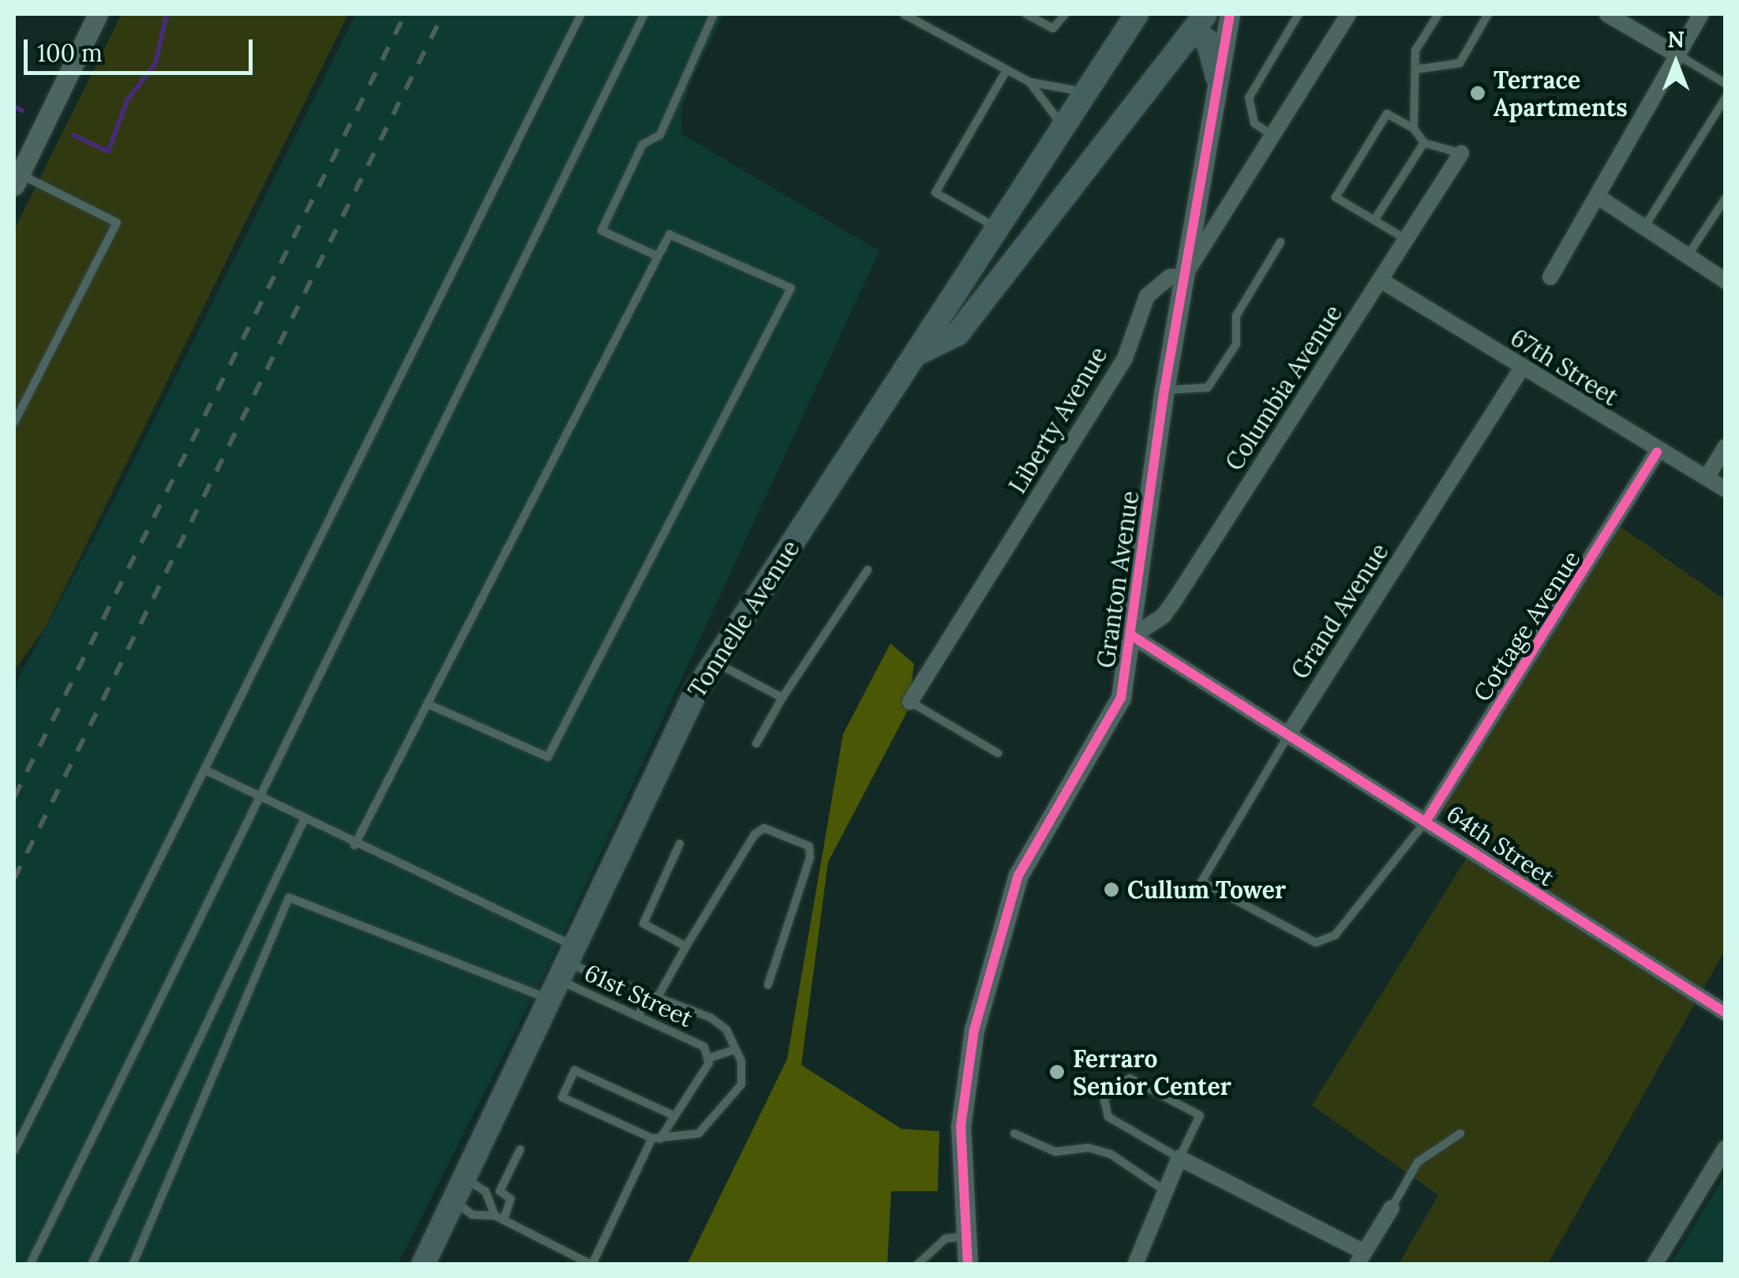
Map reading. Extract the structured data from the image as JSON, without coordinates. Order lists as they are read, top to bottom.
{
  "streets": {
    "main road": ["Tonnelle Avenue"],
    "street": [
      "67th Street",
      "Columbia Avenue",
      "Liberty Avenue",
      "Granton Avenue",
      "Grand Avenue",
      "Cottage Avenue",
      "64th Street"
    ],
    "lane": ["61st Street"]
  },
  "crossings": [
    ["67th Street", "Columbia Avenue"],
    ["67th Street", "Grand Avenue"],
    ["67th Street", "Cottage Avenue"],
    ["Columbia Avenue", "Granton Avenue"],
    ["Columbia Avenue", "64th Street"],
    ["Liberty Avenue", "Granton Avenue"],
    ["Granton Avenue", "64th Street"],
    ["Grand Avenue", "Cottage Avenue"],
    ["Grand Avenue", "64th Street"],
    ["Tonnelle Avenue", "61st Street"],
    ["Cottage Avenue", "64th Street"]
  ],
  "places": ["Terrace Apartments", "Cullum Tower", "Ferraro Senior Center"],
  "scale_bar": "100 m",
  "north": "top"
}
